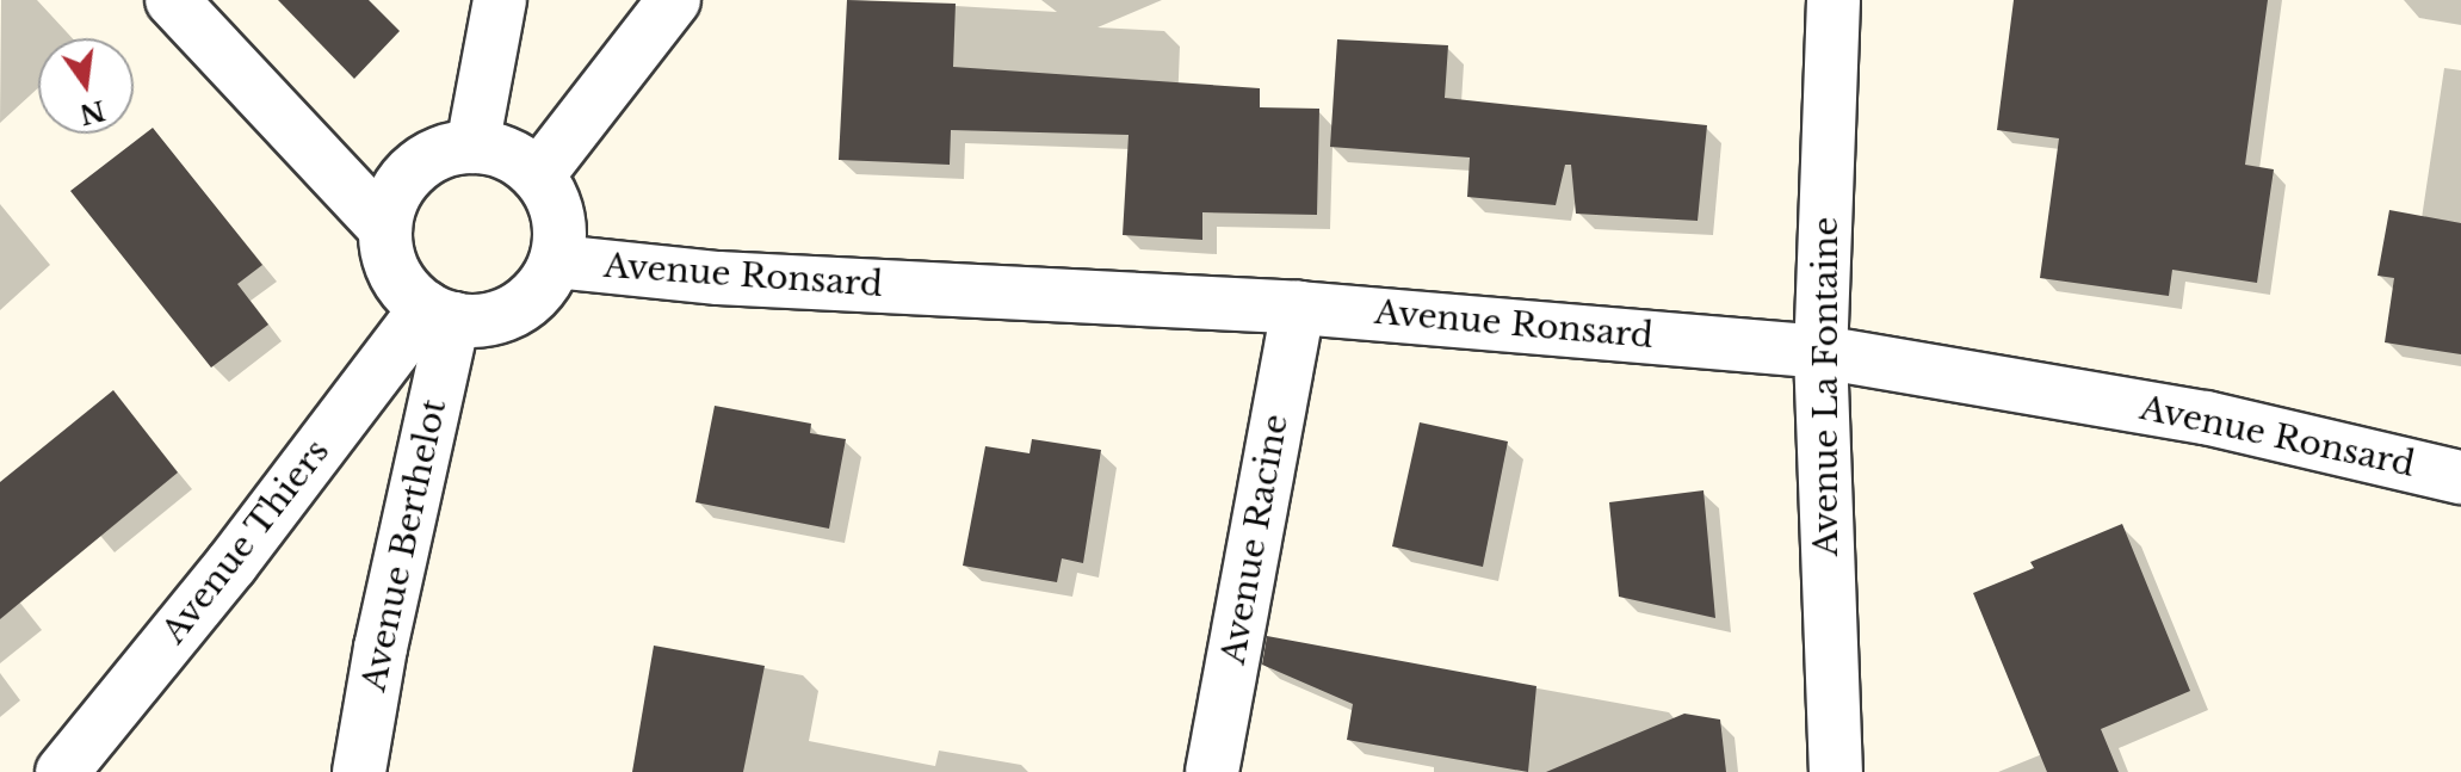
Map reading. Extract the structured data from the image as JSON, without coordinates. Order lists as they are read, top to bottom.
{
  "streets": {
    "street": [
      "Avenue Ronsard",
      "Avenue La Fontaine",
      "Avenue Racine",
      "Avenue Thiers",
      "Avenue Berthelot"
    ]
  },
  "crossings": [
    ["Avenue Ronsard", "Avenue La Fontaine"],
    ["Avenue Ronsard", "Avenue Racine"],
    ["Avenue Ronsard", "Avenue Thiers"],
    ["Avenue Ronsard", "Avenue Berthelot"],
    ["Avenue Thiers", "Avenue Berthelot"]
  ],
  "north": "bottom"
}
